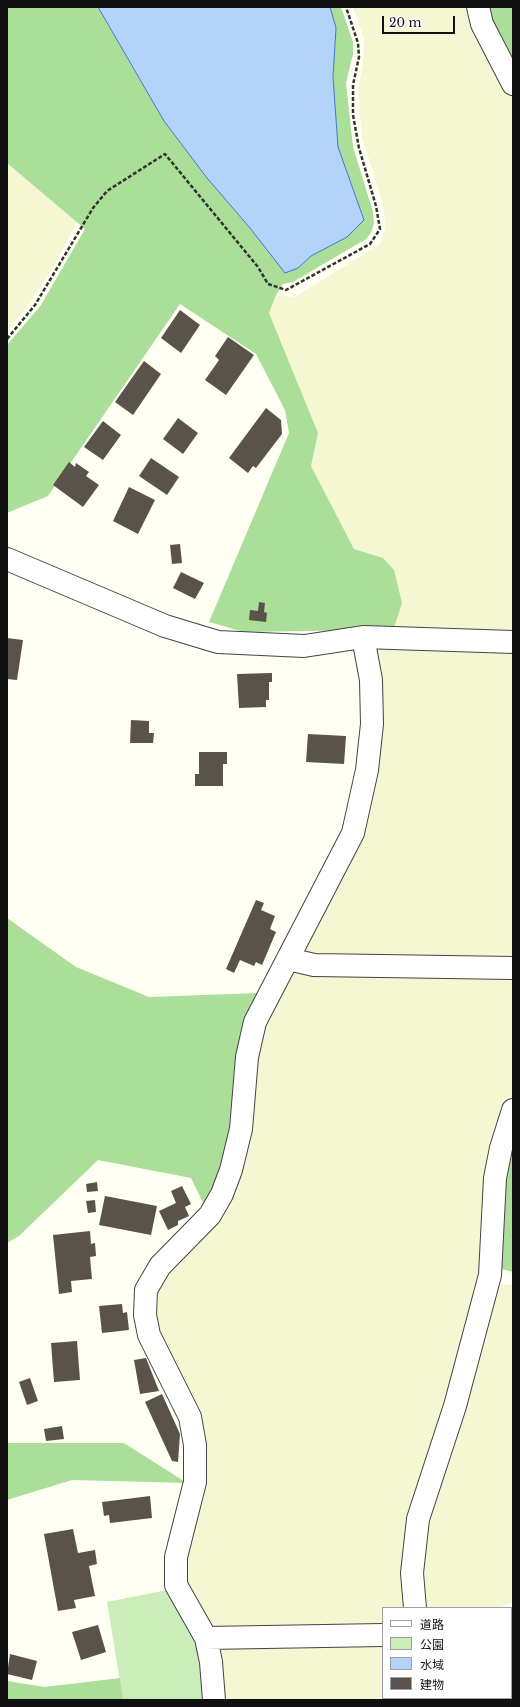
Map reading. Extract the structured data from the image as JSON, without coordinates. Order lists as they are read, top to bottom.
{
  "legend": [
    "道路",
    "公園",
    "水域",
    "建物"
  ],
  "scale_bar": "20 m"
}
